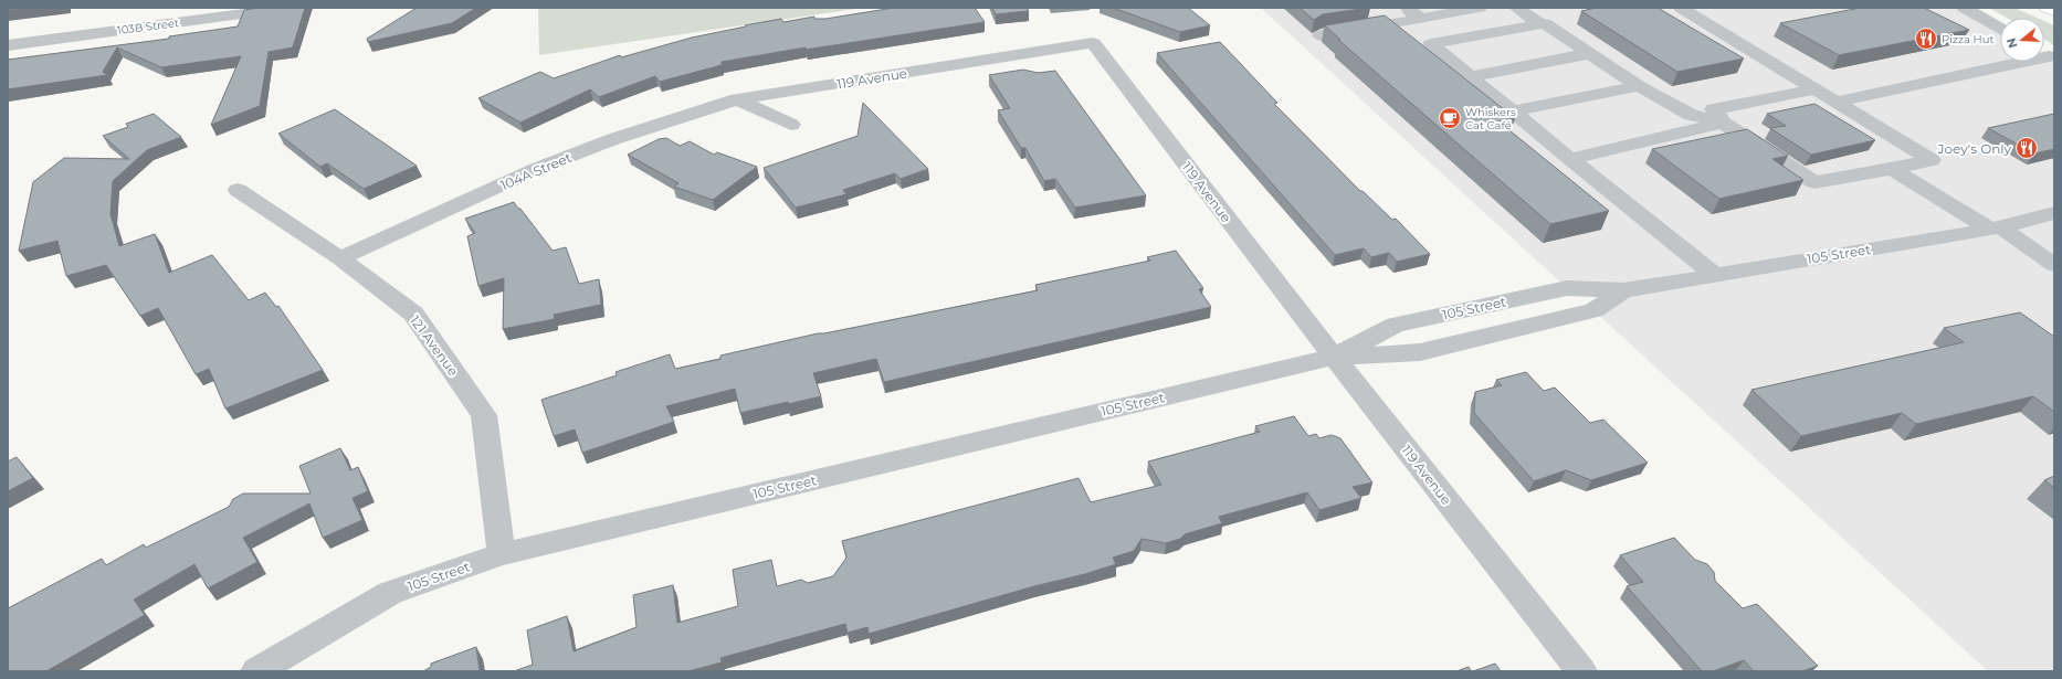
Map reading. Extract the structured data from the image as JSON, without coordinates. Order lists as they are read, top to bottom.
{
  "streets": {
    "street": [
      "103B Street",
      "119 Avenue",
      "104A Street",
      "105 Street",
      "121 Avenue"
    ]
  },
  "crossings": [
    ["119 Avenue", "104A Street"],
    ["119 Avenue", "105 Street"],
    ["104A Street", "121 Avenue"],
    ["105 Street", "121 Avenue"]
  ],
  "places": {
    "restaurant": ["Pizza Hut", "Joey's Only"],
    "cafe": ["Whiskers Cat Café"]
  },
  "north": "left"
}
